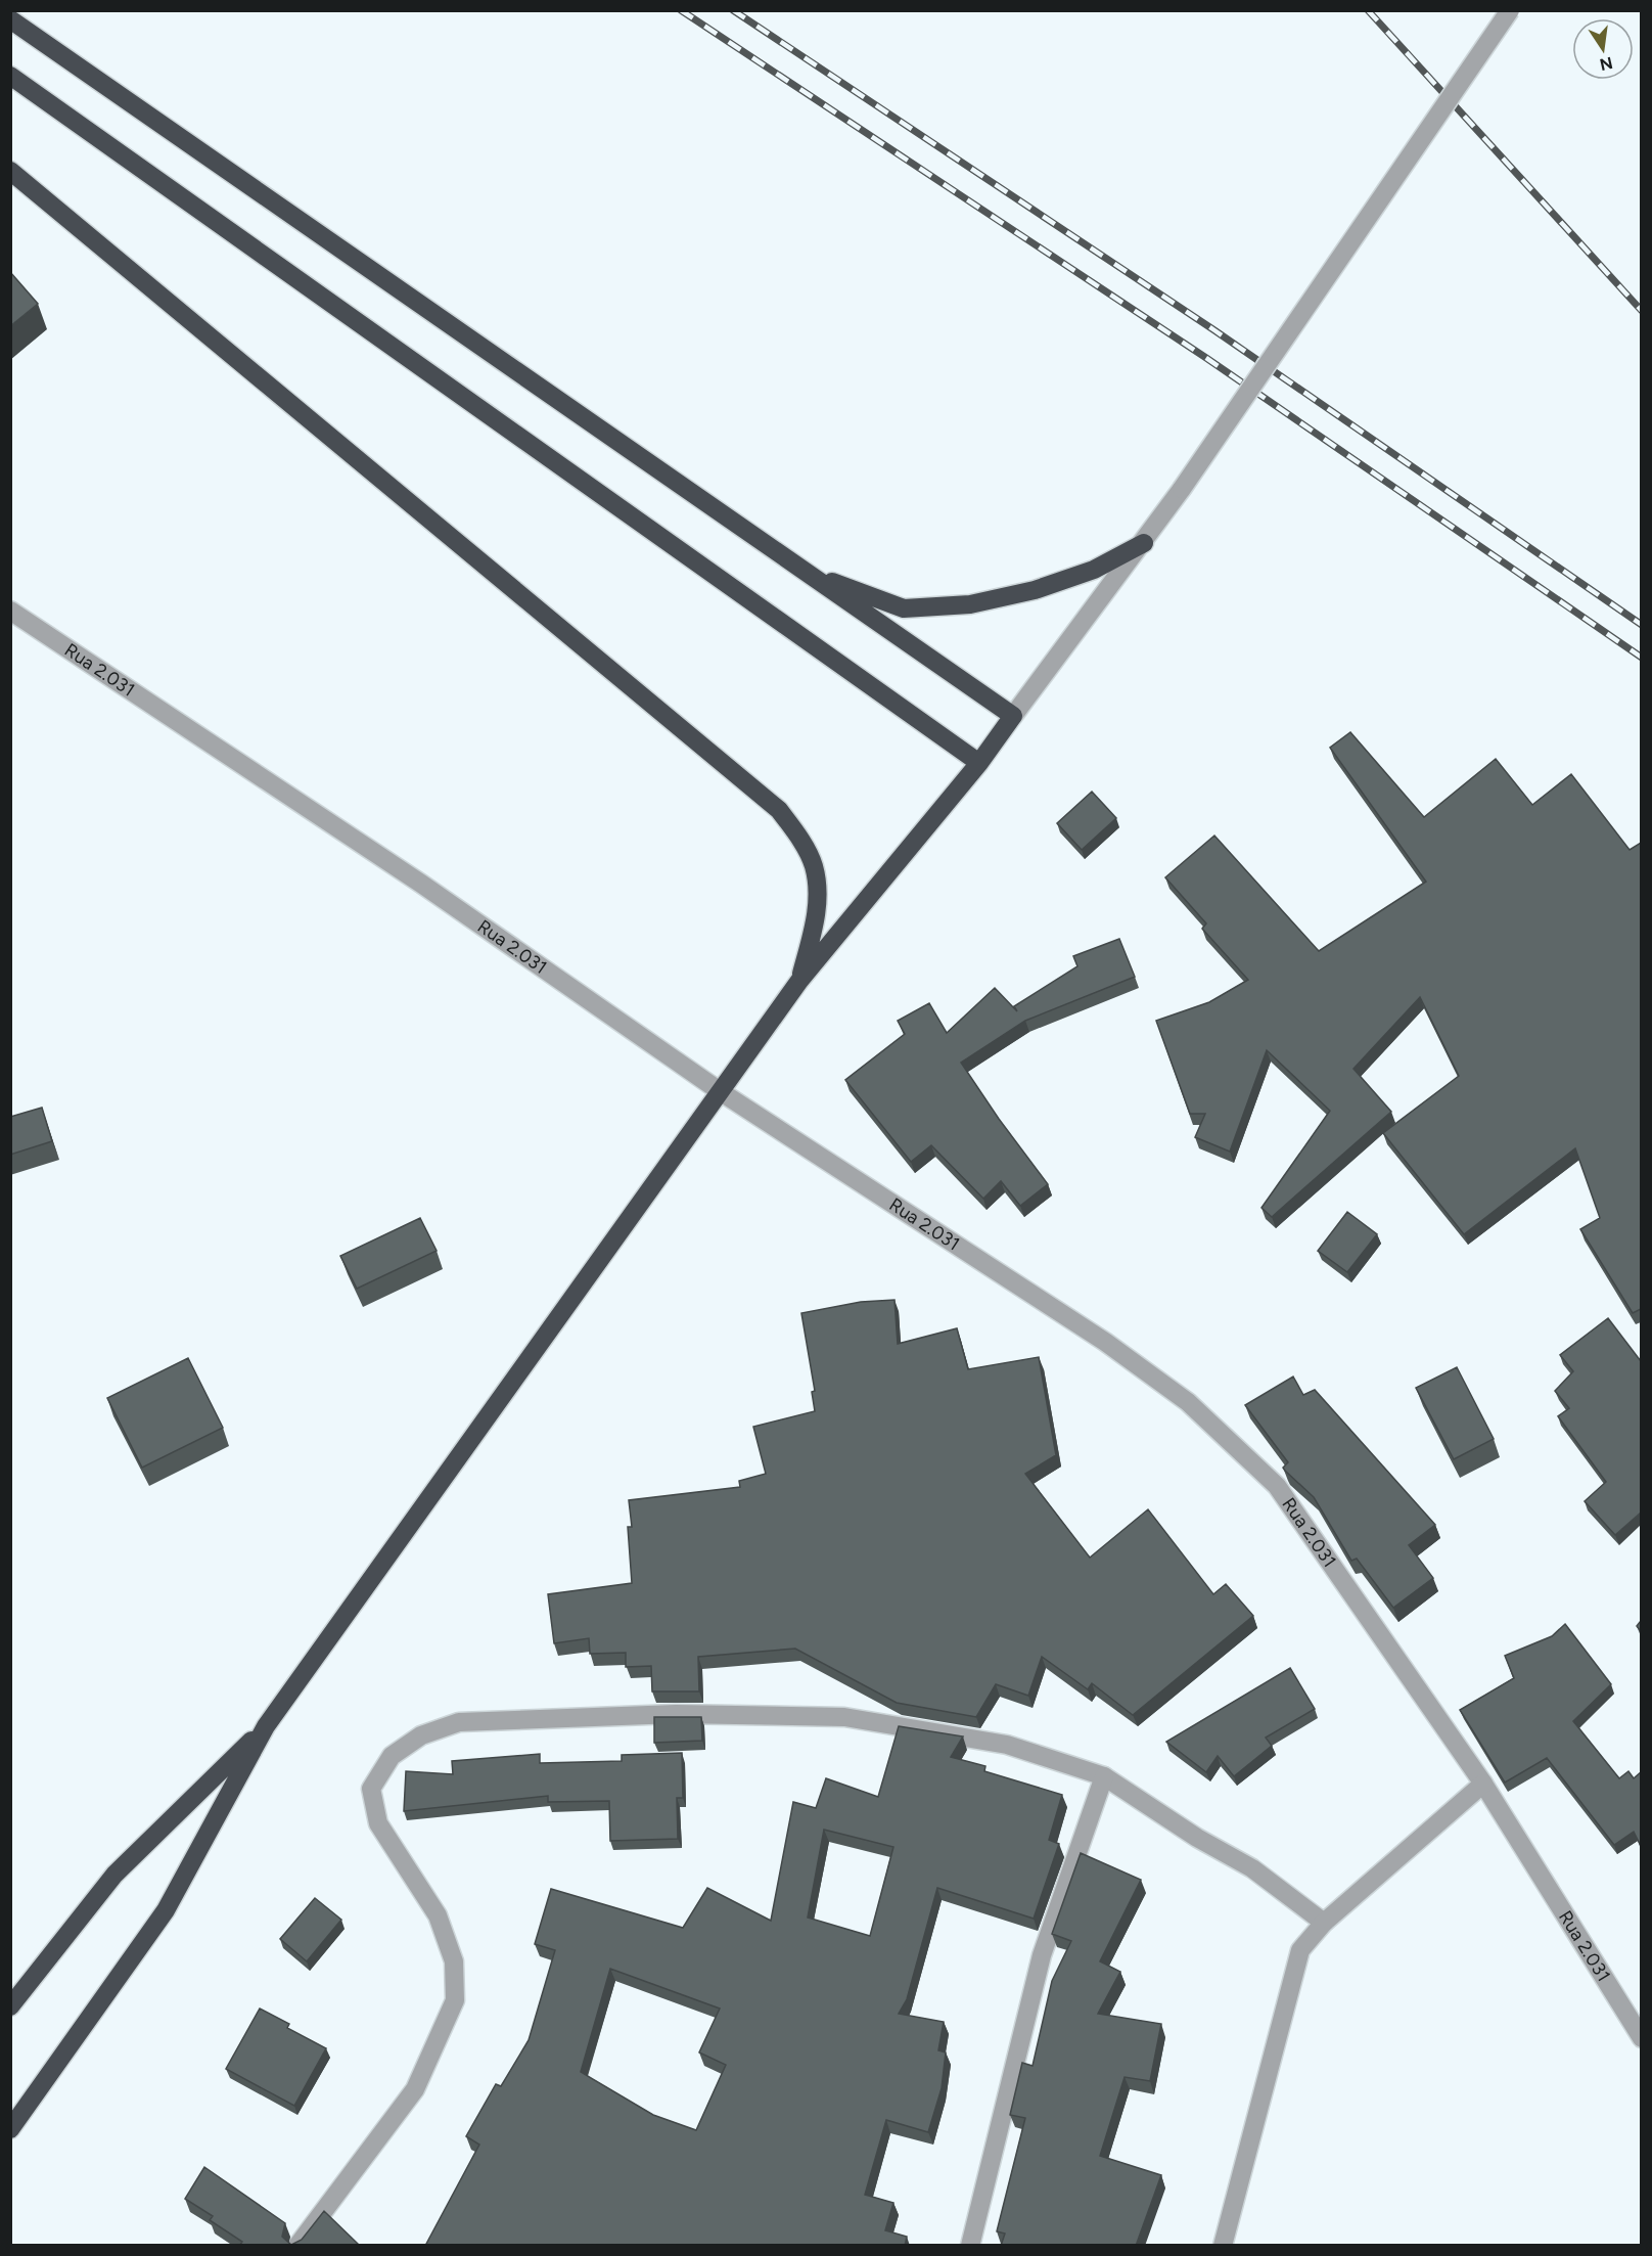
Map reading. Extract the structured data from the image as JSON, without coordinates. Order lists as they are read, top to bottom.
{
  "streets": {
    "street": ["Rua 2.031"]
  },
  "north": "bottom"
}
